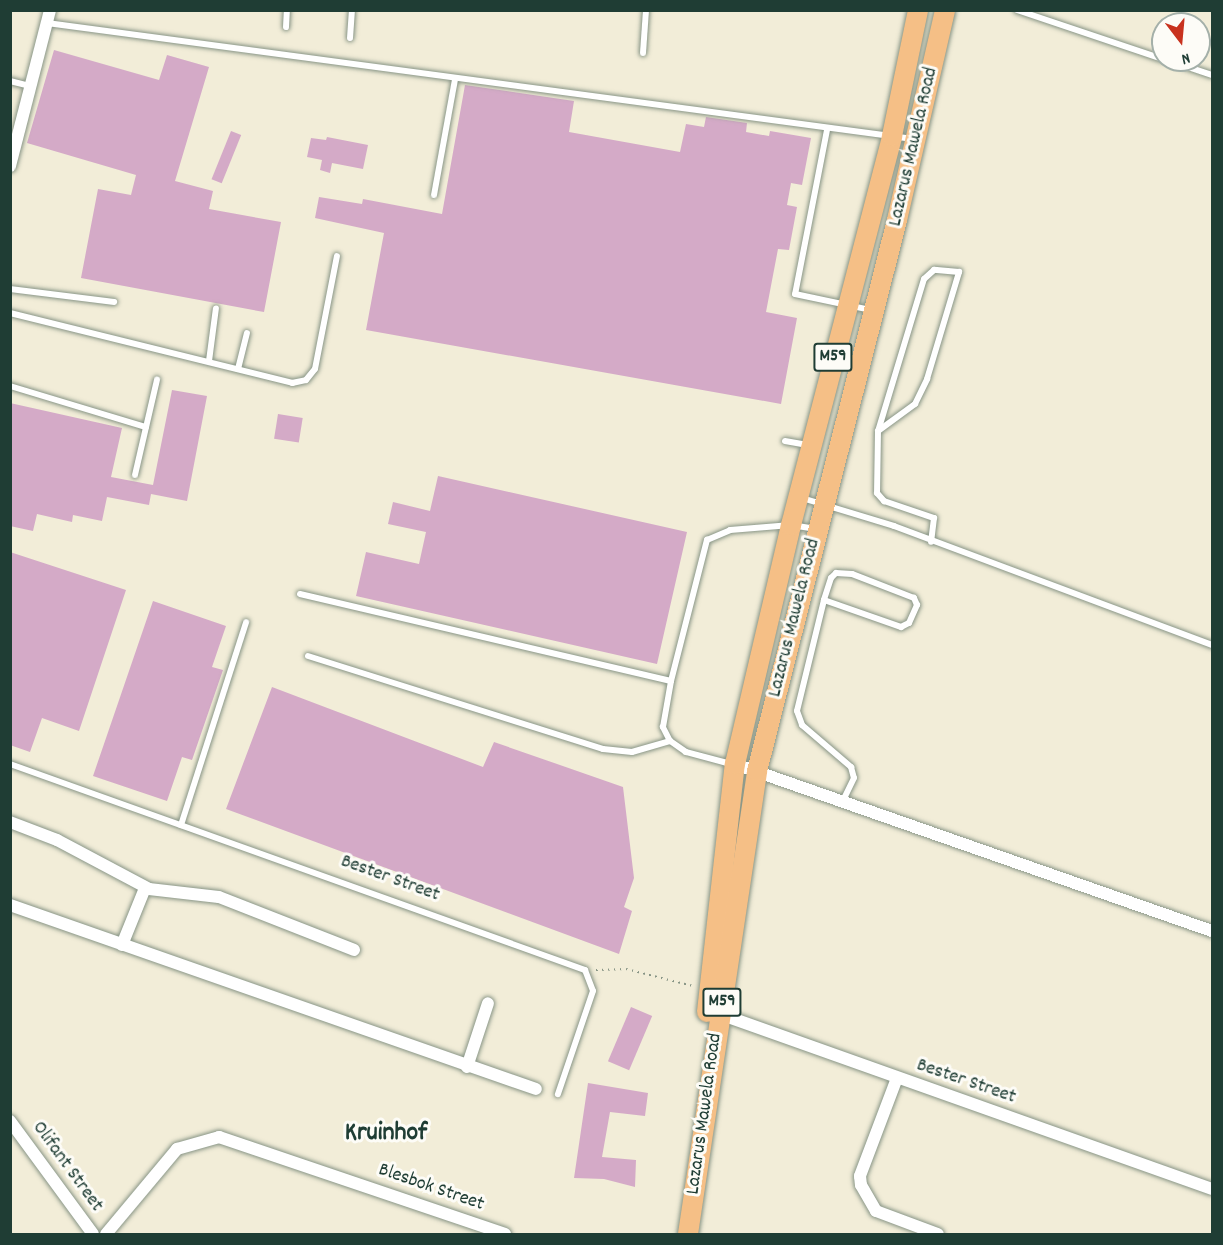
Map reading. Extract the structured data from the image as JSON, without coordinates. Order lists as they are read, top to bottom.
{
  "streets": {
    "main road": ["Lazarus Mawela Road", "M59"],
    "street": ["Bester Street", "Olifant Street", "Blesbok Street"]
  },
  "crossings": [
    ["Lazarus Mawela Road", "Bester Street"]
  ],
  "districts": ["Kruinhof"],
  "north": "bottom"
}
